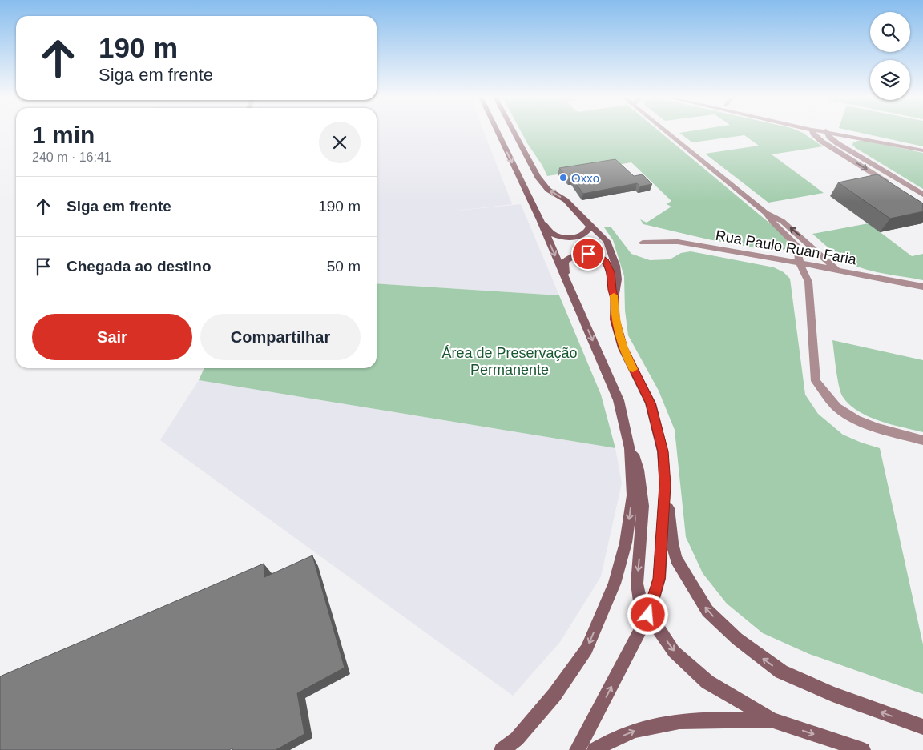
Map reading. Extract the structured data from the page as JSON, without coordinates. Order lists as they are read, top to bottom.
{
  "streets": {
    "street": ["Rua Paulo Ruan Faria"]
  },
  "parks": ["Área de Preservação Permanente"],
  "places": ["Oxxo"],
  "page": {
    "turn": ["190 m", "Siga em frente"],
    "heading": ["1 min", "240 m · 16:41"],
    "list": [
      {
        "name": "Siga em frente",
        "value": "190 m"
      },
      {
        "name": "Chegada ao destino",
        "value": "50 m"
      }
    ],
    "buttons": ["Sair", "Compartilhar"]
  }
}
